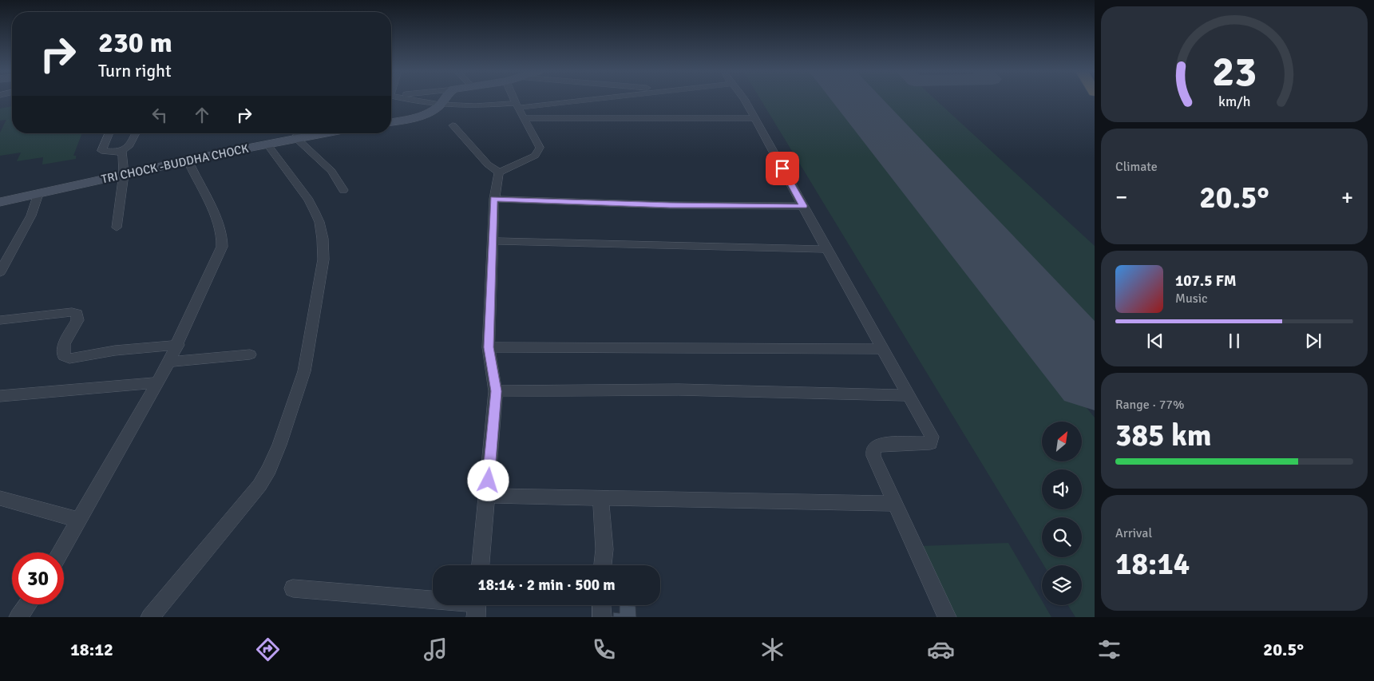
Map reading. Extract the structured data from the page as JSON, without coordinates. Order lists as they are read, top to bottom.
{
  "streets": {
    "street": ["TRI CHOCK -BUDDHA CHOCK"]
  },
  "north": "top right",
  "page": {
    "turn": ["230 m", "Turn right"],
    "tile": [
      "Climate",
      ["Range · 77%", "385 km"],
      ["Arrival", "18:14"]
    ],
    "heat": ["−", "20.5°", "+"],
    "song": ["107.5 FM", "Music"],
    "limit": "30",
    "trip": "18:14 · 2 min · 500 m",
    "tabs": ["18:12", "20.5°"],
    "gauge": ["23", "km/h"]
  }
}
